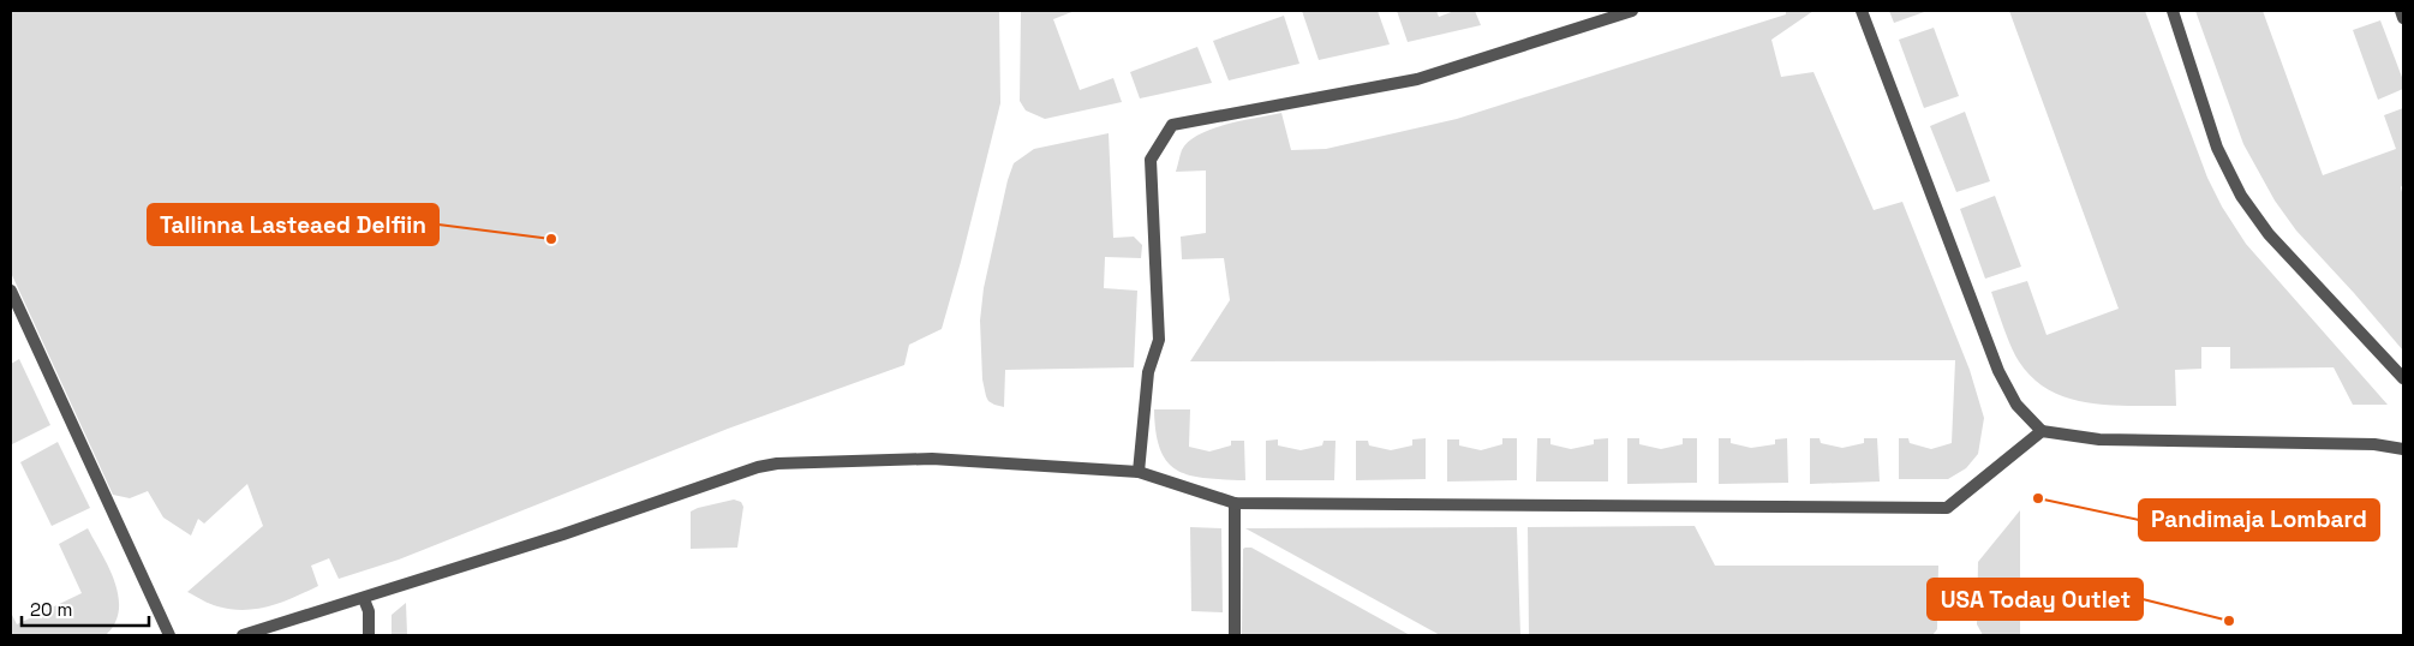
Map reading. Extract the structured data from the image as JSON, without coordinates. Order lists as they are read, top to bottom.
{
  "places": ["Tallinna Lasteaed Delfiin", "Pandimaja Lombard", "USA Today Outlet"],
  "scale_bar": "20 m"
}
